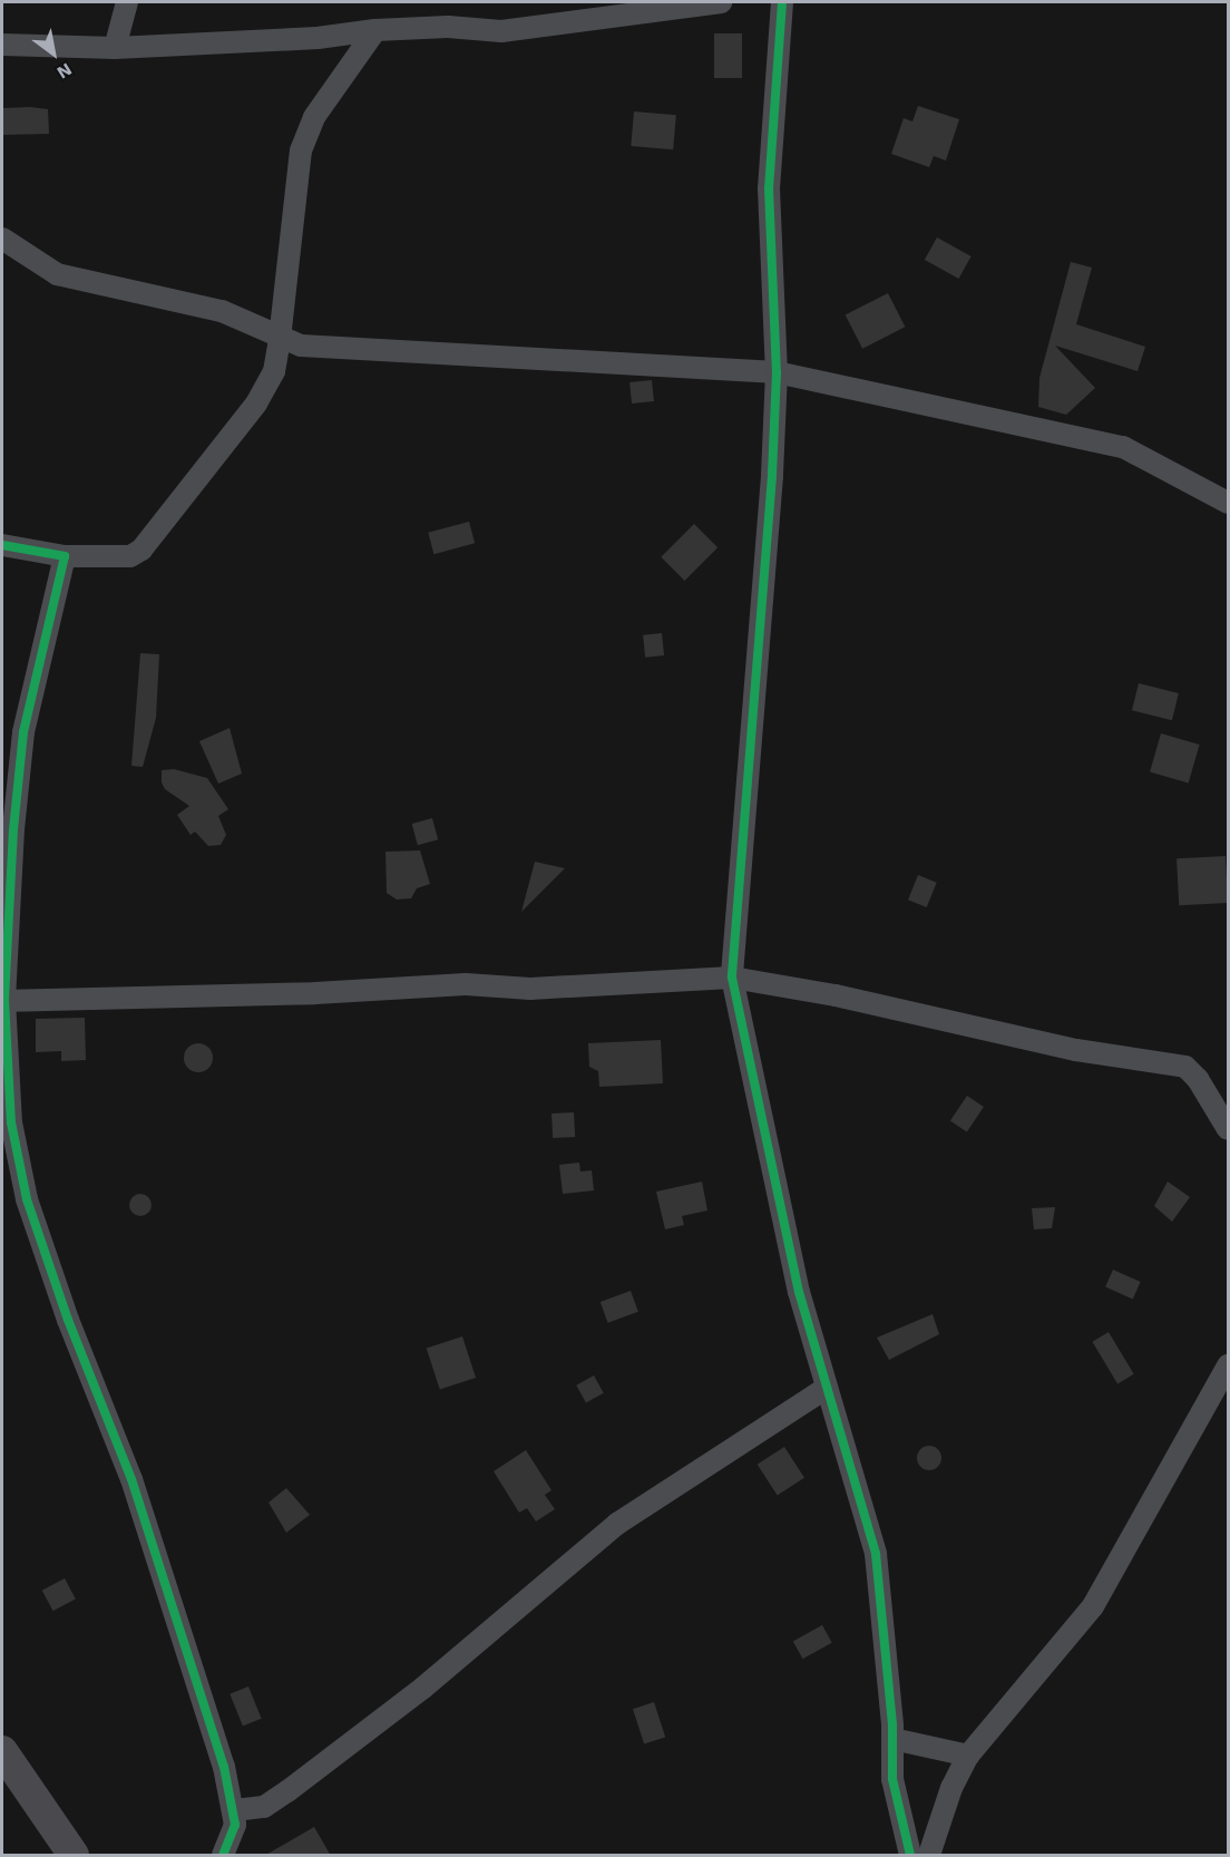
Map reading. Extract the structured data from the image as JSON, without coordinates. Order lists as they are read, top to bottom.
{
  "north": "bottom right"
}
